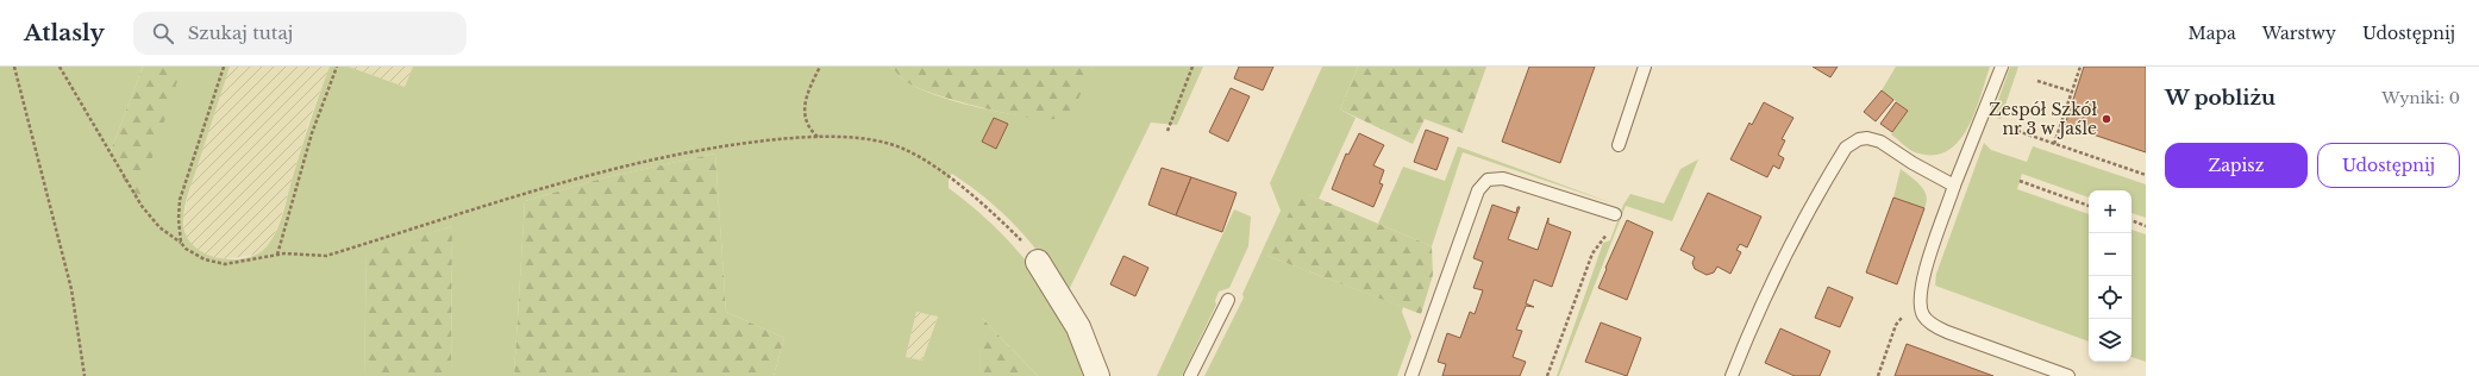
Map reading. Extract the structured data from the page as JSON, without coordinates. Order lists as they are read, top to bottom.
{
  "places": ["Zespół Szkół nr 3 w Jaśle"],
  "page": {
    "header": "Atlasly",
    "search": "Szukaj tutaj",
    "nav": ["Mapa", "Warstwy", "Udostępnij"],
    "heading": ["W pobliżu", "Wyniki: 0"],
    "buttons": ["Zapisz", "Udostępnij"],
    "map_buttons": ["+", "−"]
  }
}
